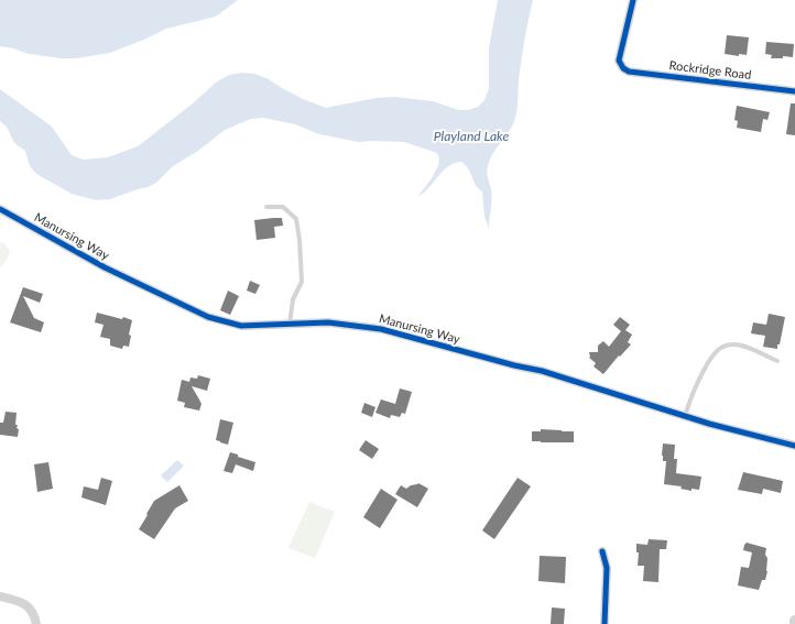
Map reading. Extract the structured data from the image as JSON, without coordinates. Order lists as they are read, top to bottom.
{
  "streets": {
    "street": ["Rockridge Road", "Manursing Way"]
  },
  "water": ["Playland Lake"]
}
